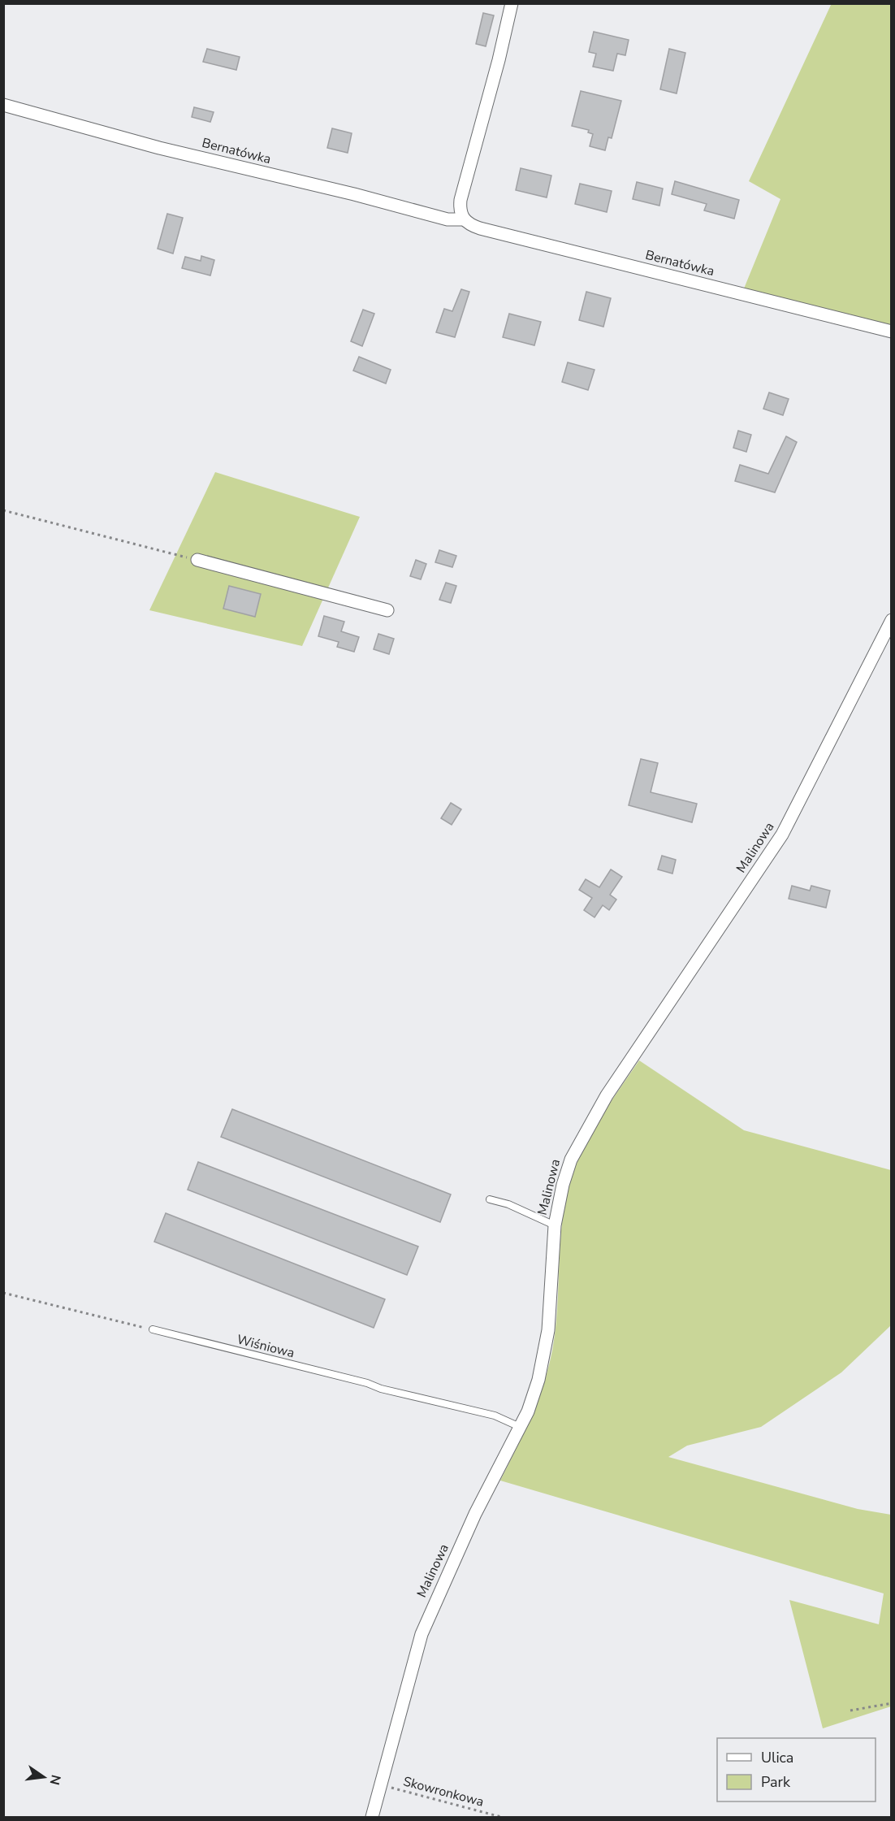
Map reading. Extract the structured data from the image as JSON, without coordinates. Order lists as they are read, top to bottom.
{
  "streets": {
    "street": ["Bernatówka", "Malinowa"],
    "lane": ["Wiśniowa"],
    "path": ["Skowronkowa"]
  },
  "crossings": [
    ["Malinowa", "Wiśniowa"],
    ["Malinowa", "Skowronkowa"]
  ],
  "legend": ["Ulica", "Park"],
  "north": "right"
}
